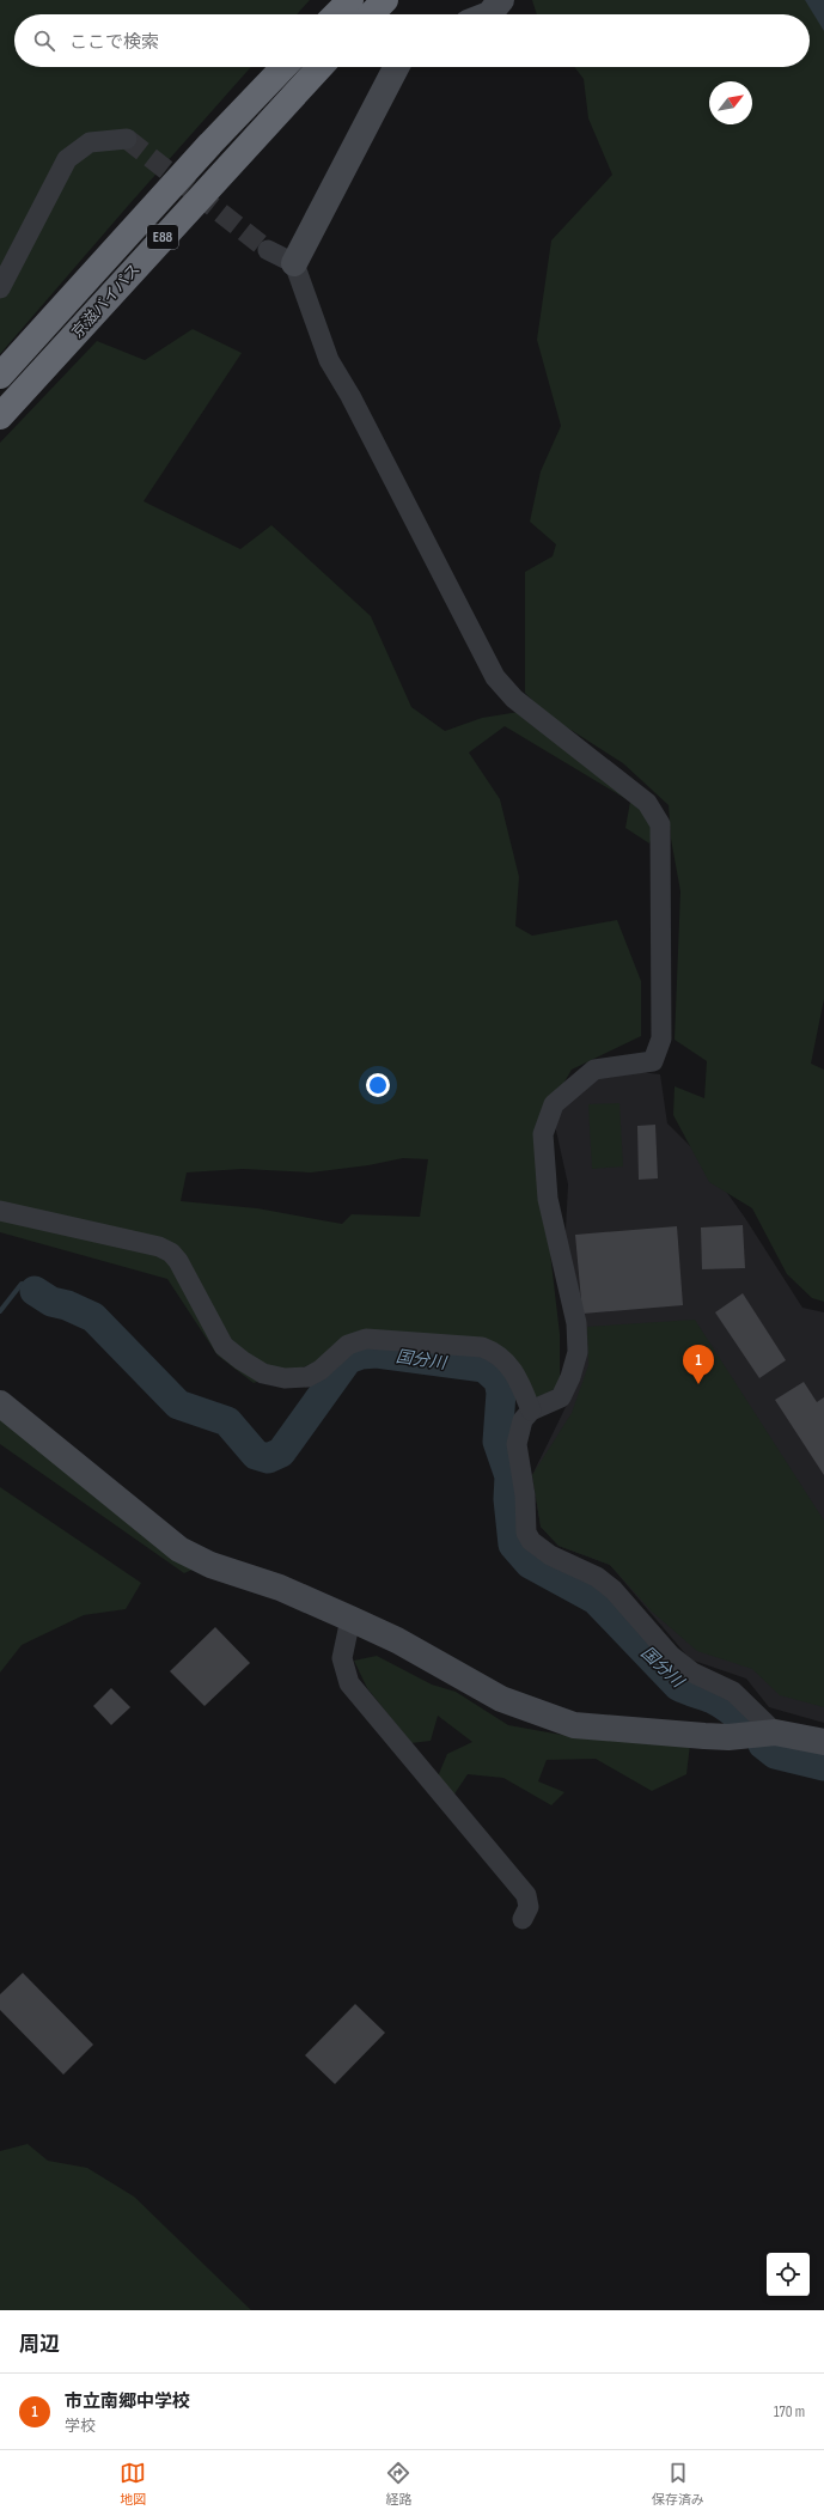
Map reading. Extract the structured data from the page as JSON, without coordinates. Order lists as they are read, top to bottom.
{
  "streets": {
    "highway": ["E88", "京滋バイパス"]
  },
  "water": ["国分川"],
  "north": "top right",
  "page": {
    "search": "ここで検索",
    "pins": "1",
    "heading": "周辺",
    "list": [
      {
        "mark": "1",
        "name": "市立南郷中学校",
        "note": "学校",
        "value": "170 m"
      }
    ],
    "nav": ["地図", "経路", "保存済み"]
  }
}
